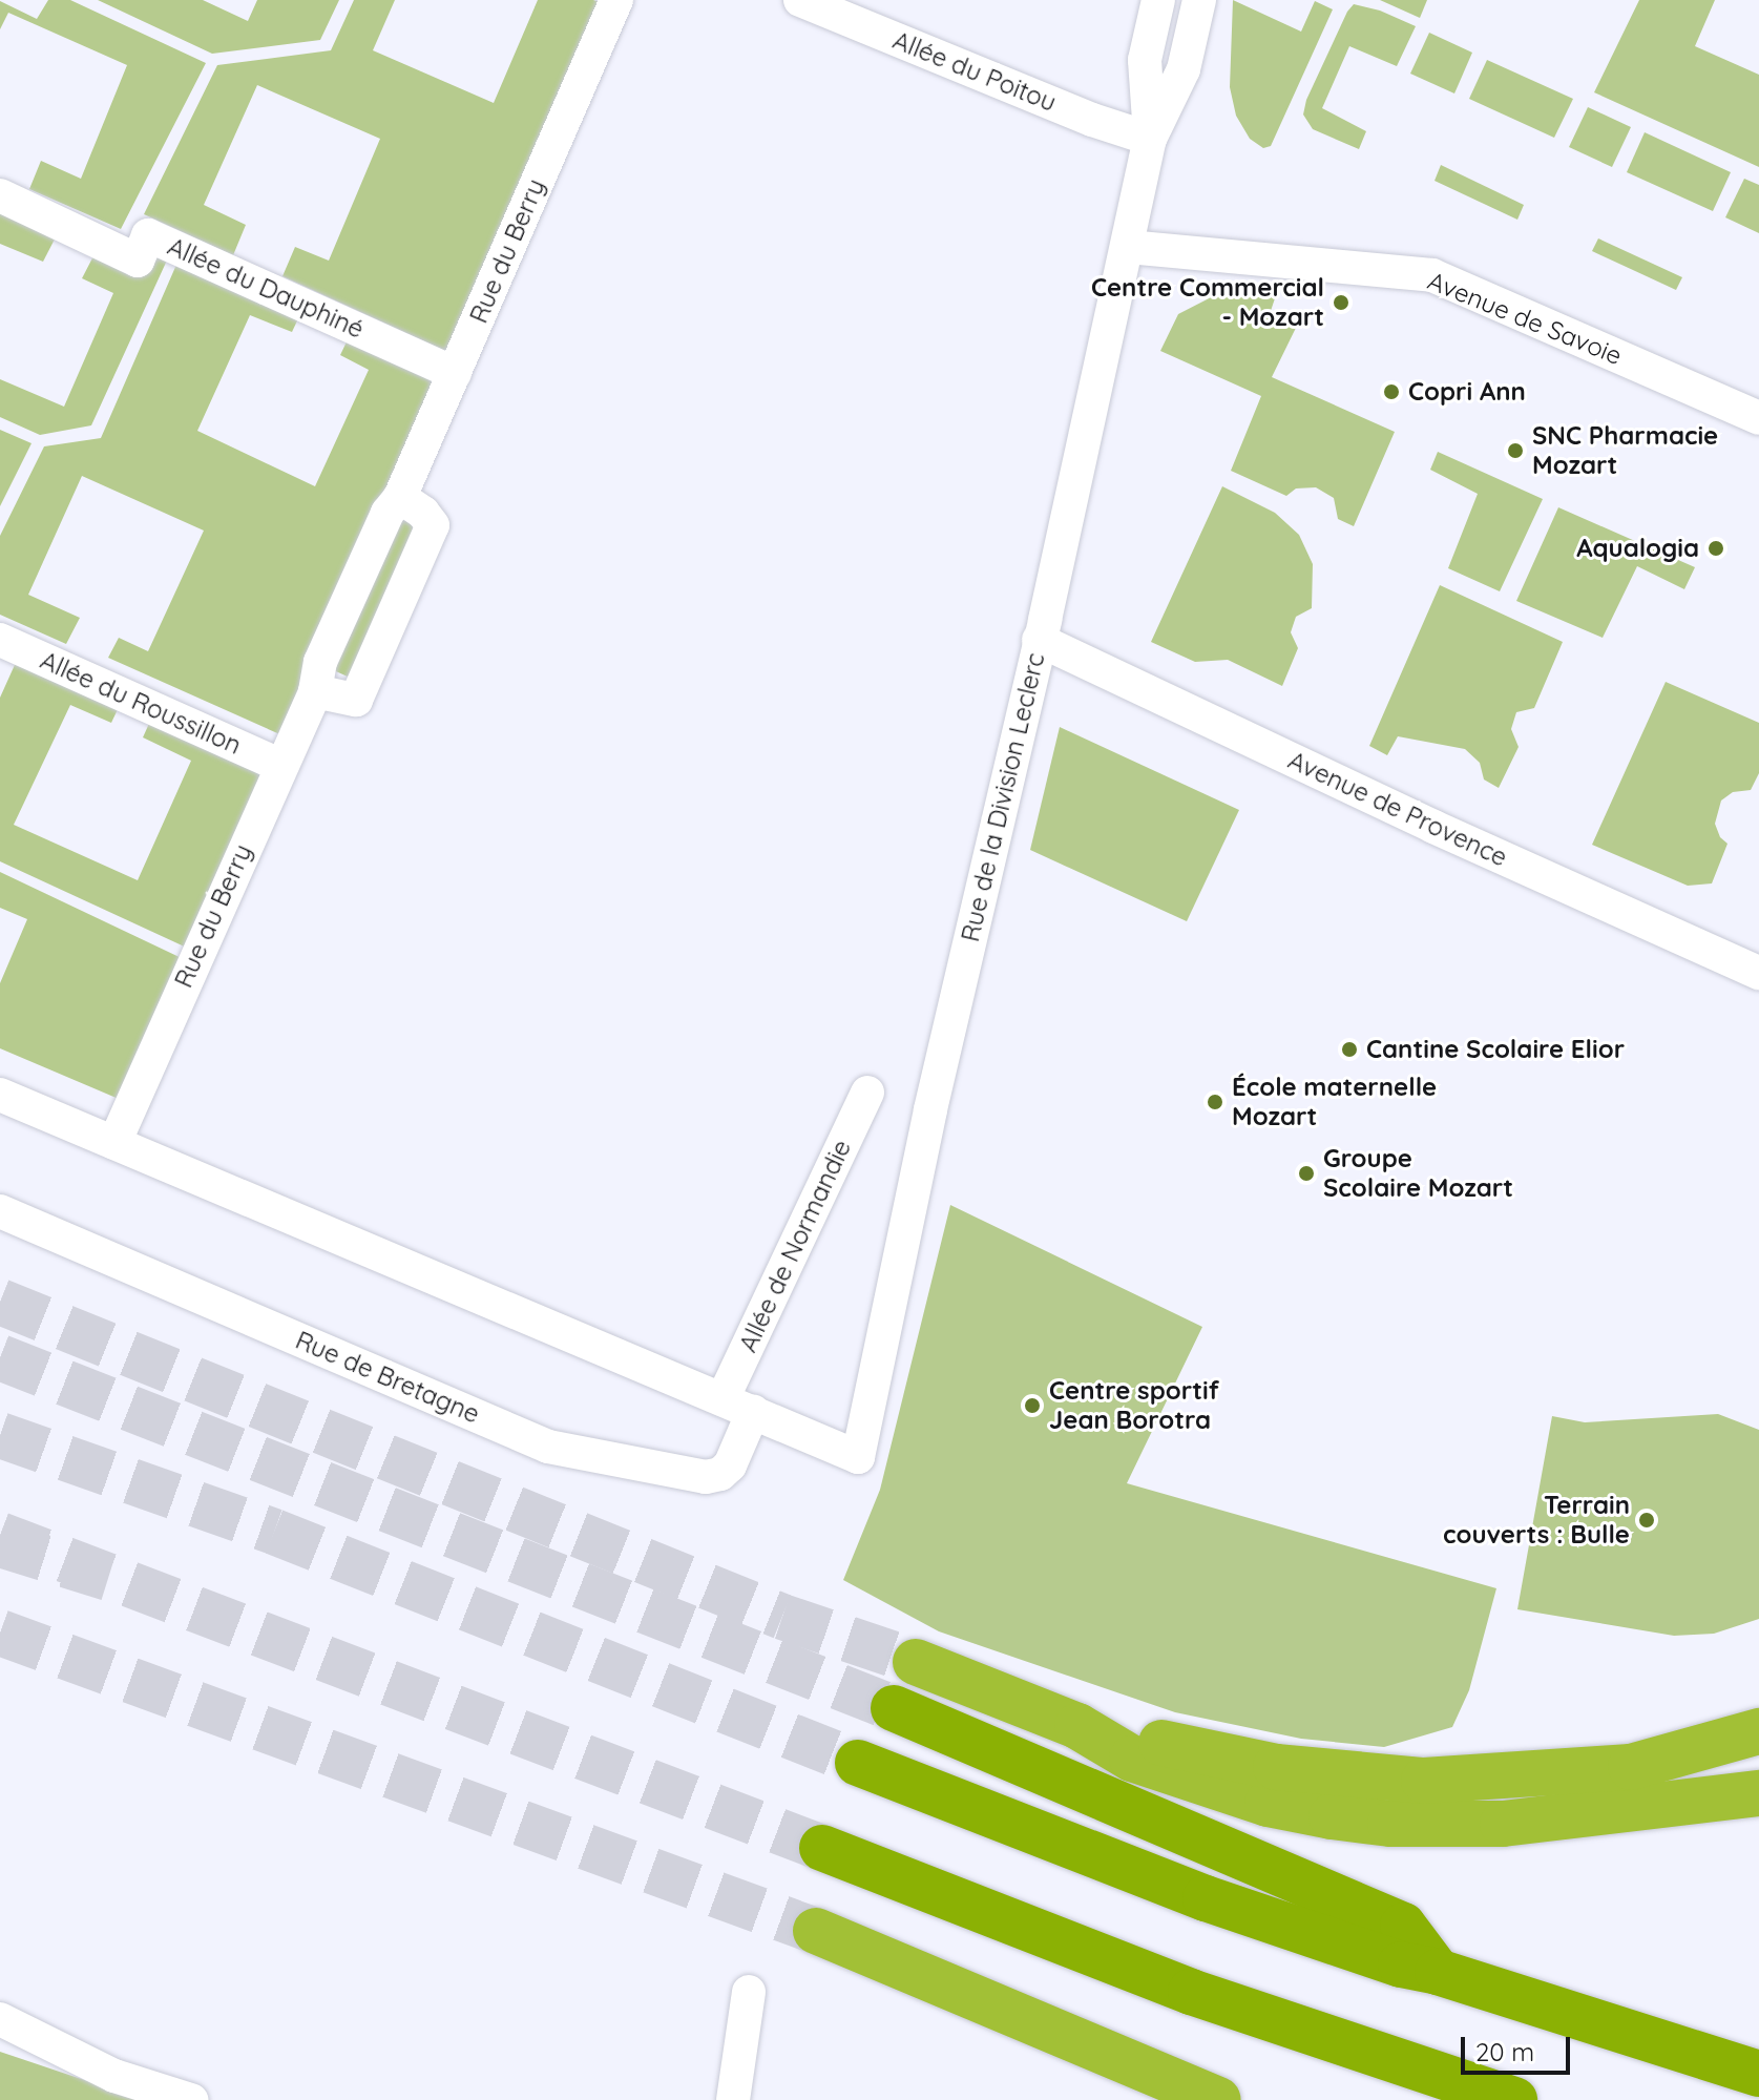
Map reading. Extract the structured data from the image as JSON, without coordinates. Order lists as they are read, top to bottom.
{
  "streets": {
    "street": [
      "Allée du Poitou",
      "Rue du Berry",
      "Allée du Dauphiné",
      "Avenue de Savoie",
      "Allée du Roussillon",
      "Rue de la Division Leclerc",
      "Avenue de Provence",
      "Allée de Normandie",
      "Rue de Bretagne"
    ]
  },
  "crossings": [
    ["Allée du Poitou", "Rue de la Division Leclerc"],
    ["Rue du Berry", "Allée du Dauphiné"],
    ["Rue du Berry", "Allée du Roussillon"],
    ["Avenue de Savoie", "Rue de la Division Leclerc"],
    ["Rue de la Division Leclerc", "Avenue de Provence"],
    ["Rue de la Division Leclerc", "Allée de Normandie"],
    ["Rue de la Division Leclerc", "Rue de Bretagne"],
    ["Allée de Normandie", "Rue de Bretagne"]
  ],
  "places": [
    "Centre Commercial - Mozart",
    "Copri Ann",
    "SNC Pharmacie Mozart",
    "Aqualogia",
    "Cantine Scolaire Elior",
    "École maternelle Mozart",
    "Groupe Scolaire Mozart",
    "Centre sportif Jean Borotra",
    "Terrain couverts : Bulle"
  ],
  "scale_bar": "20 m"
}
